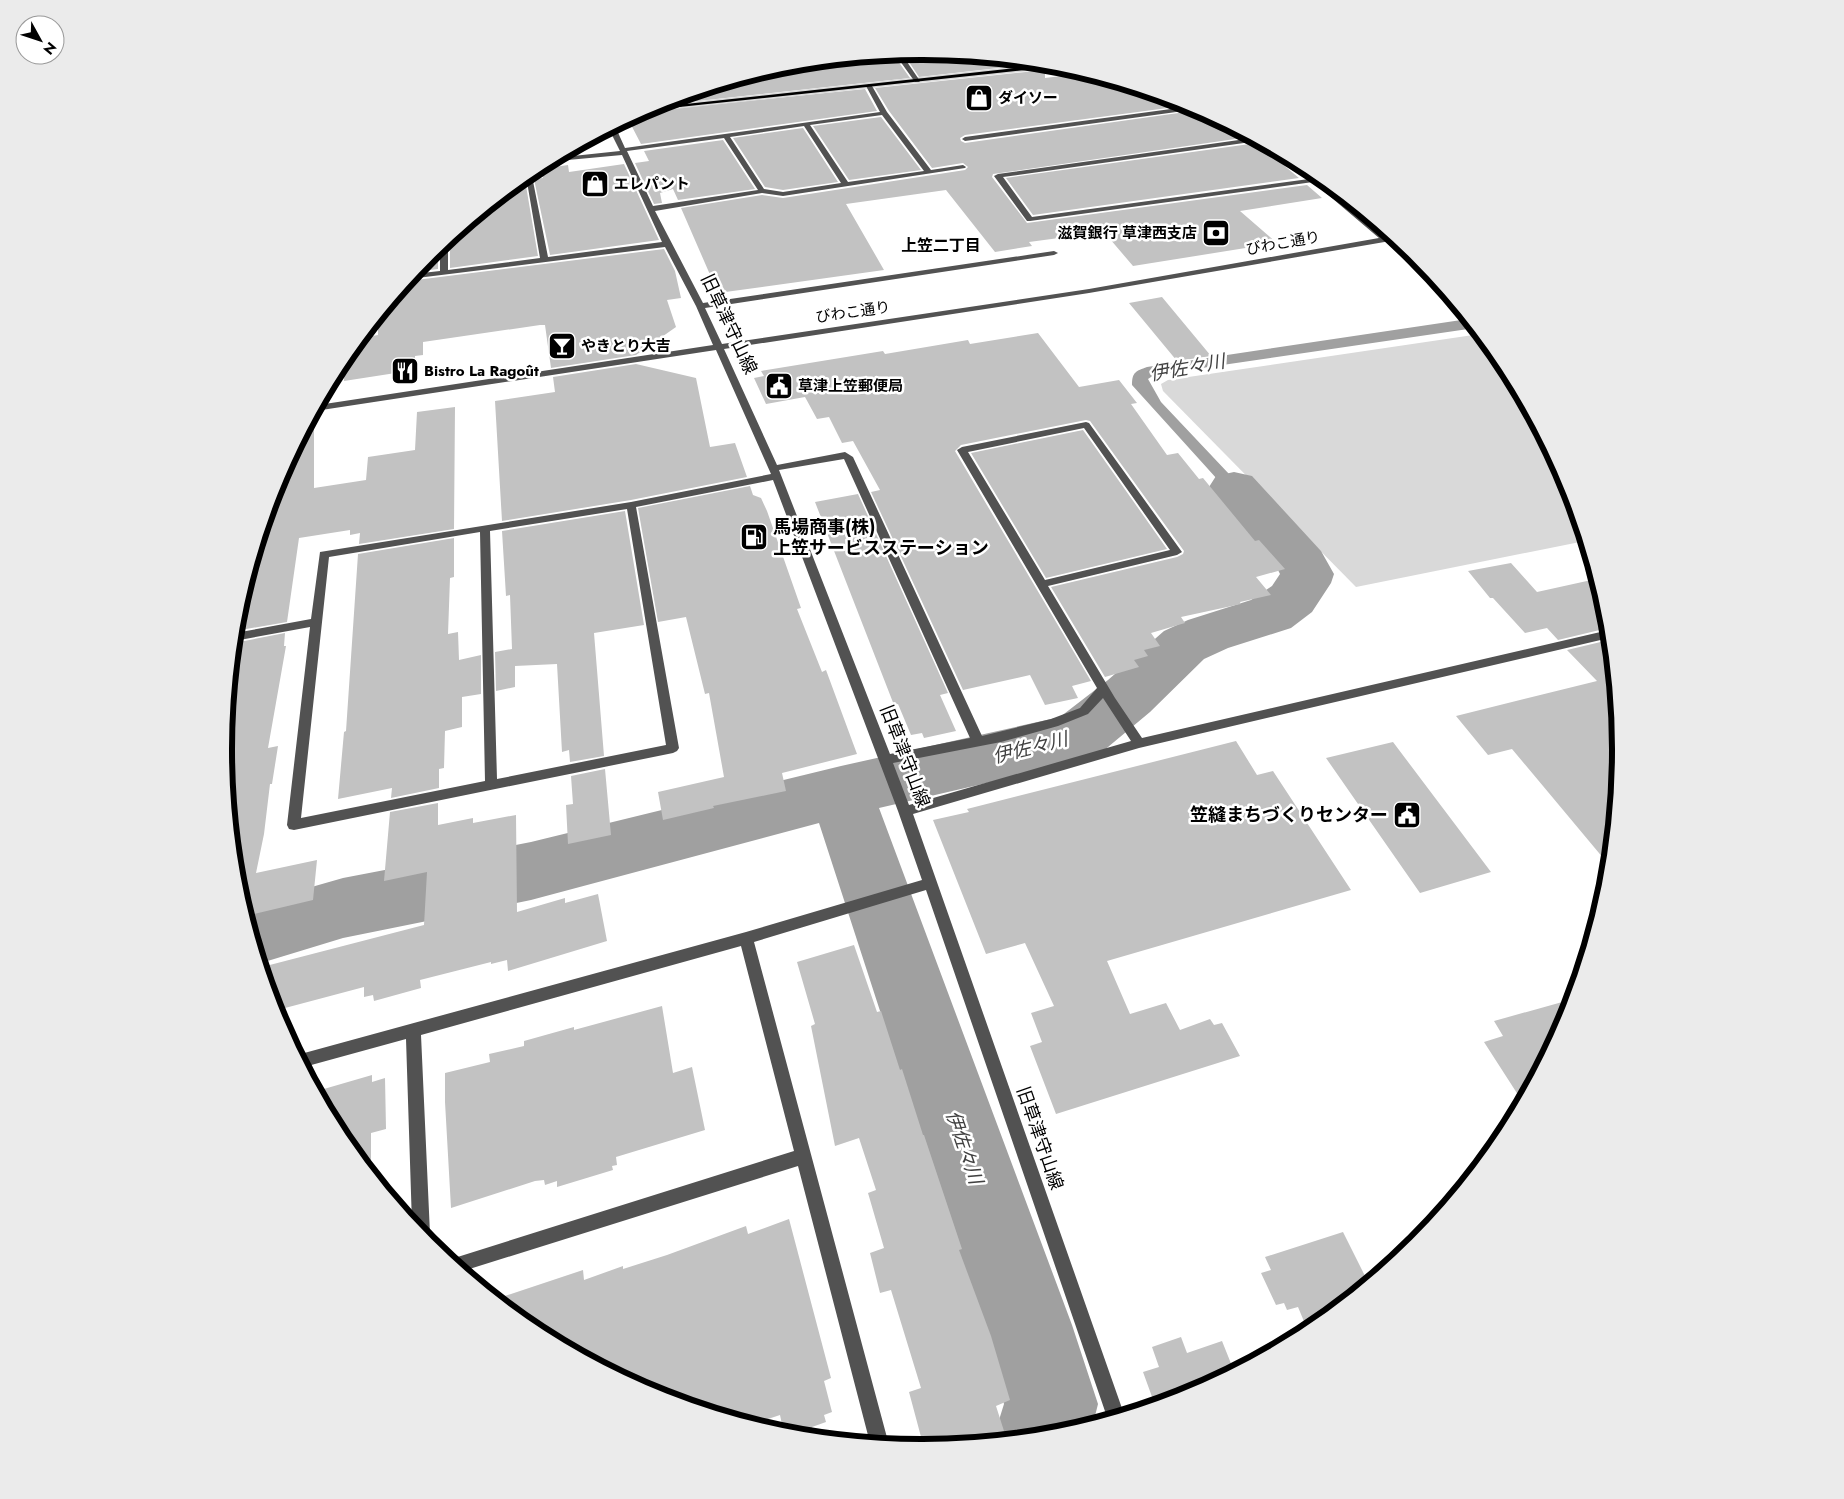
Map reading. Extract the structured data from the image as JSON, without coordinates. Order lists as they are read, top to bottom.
{
  "streets": {
    "street": ["びわこ通り", "旧草津守山線"]
  },
  "crossings": [
    ["びわこ通り", "旧草津守山線"]
  ],
  "districts": ["上笠二丁目"],
  "water": ["伊佐々川"],
  "places": {
    "shop": ["ダイソー", "エレパント"],
    "bank": ["滋賀銀行 草津西支店"],
    "bar": ["やきとり大吉"],
    "restaurant": ["Bistro La Ragoût"],
    "public building": ["草津上笠郵便局", "笠縫まちづくりセンター"],
    "fuel station": ["馬場商事(株) 上笠サービスステーション"]
  },
  "north": "bottom right"
}
